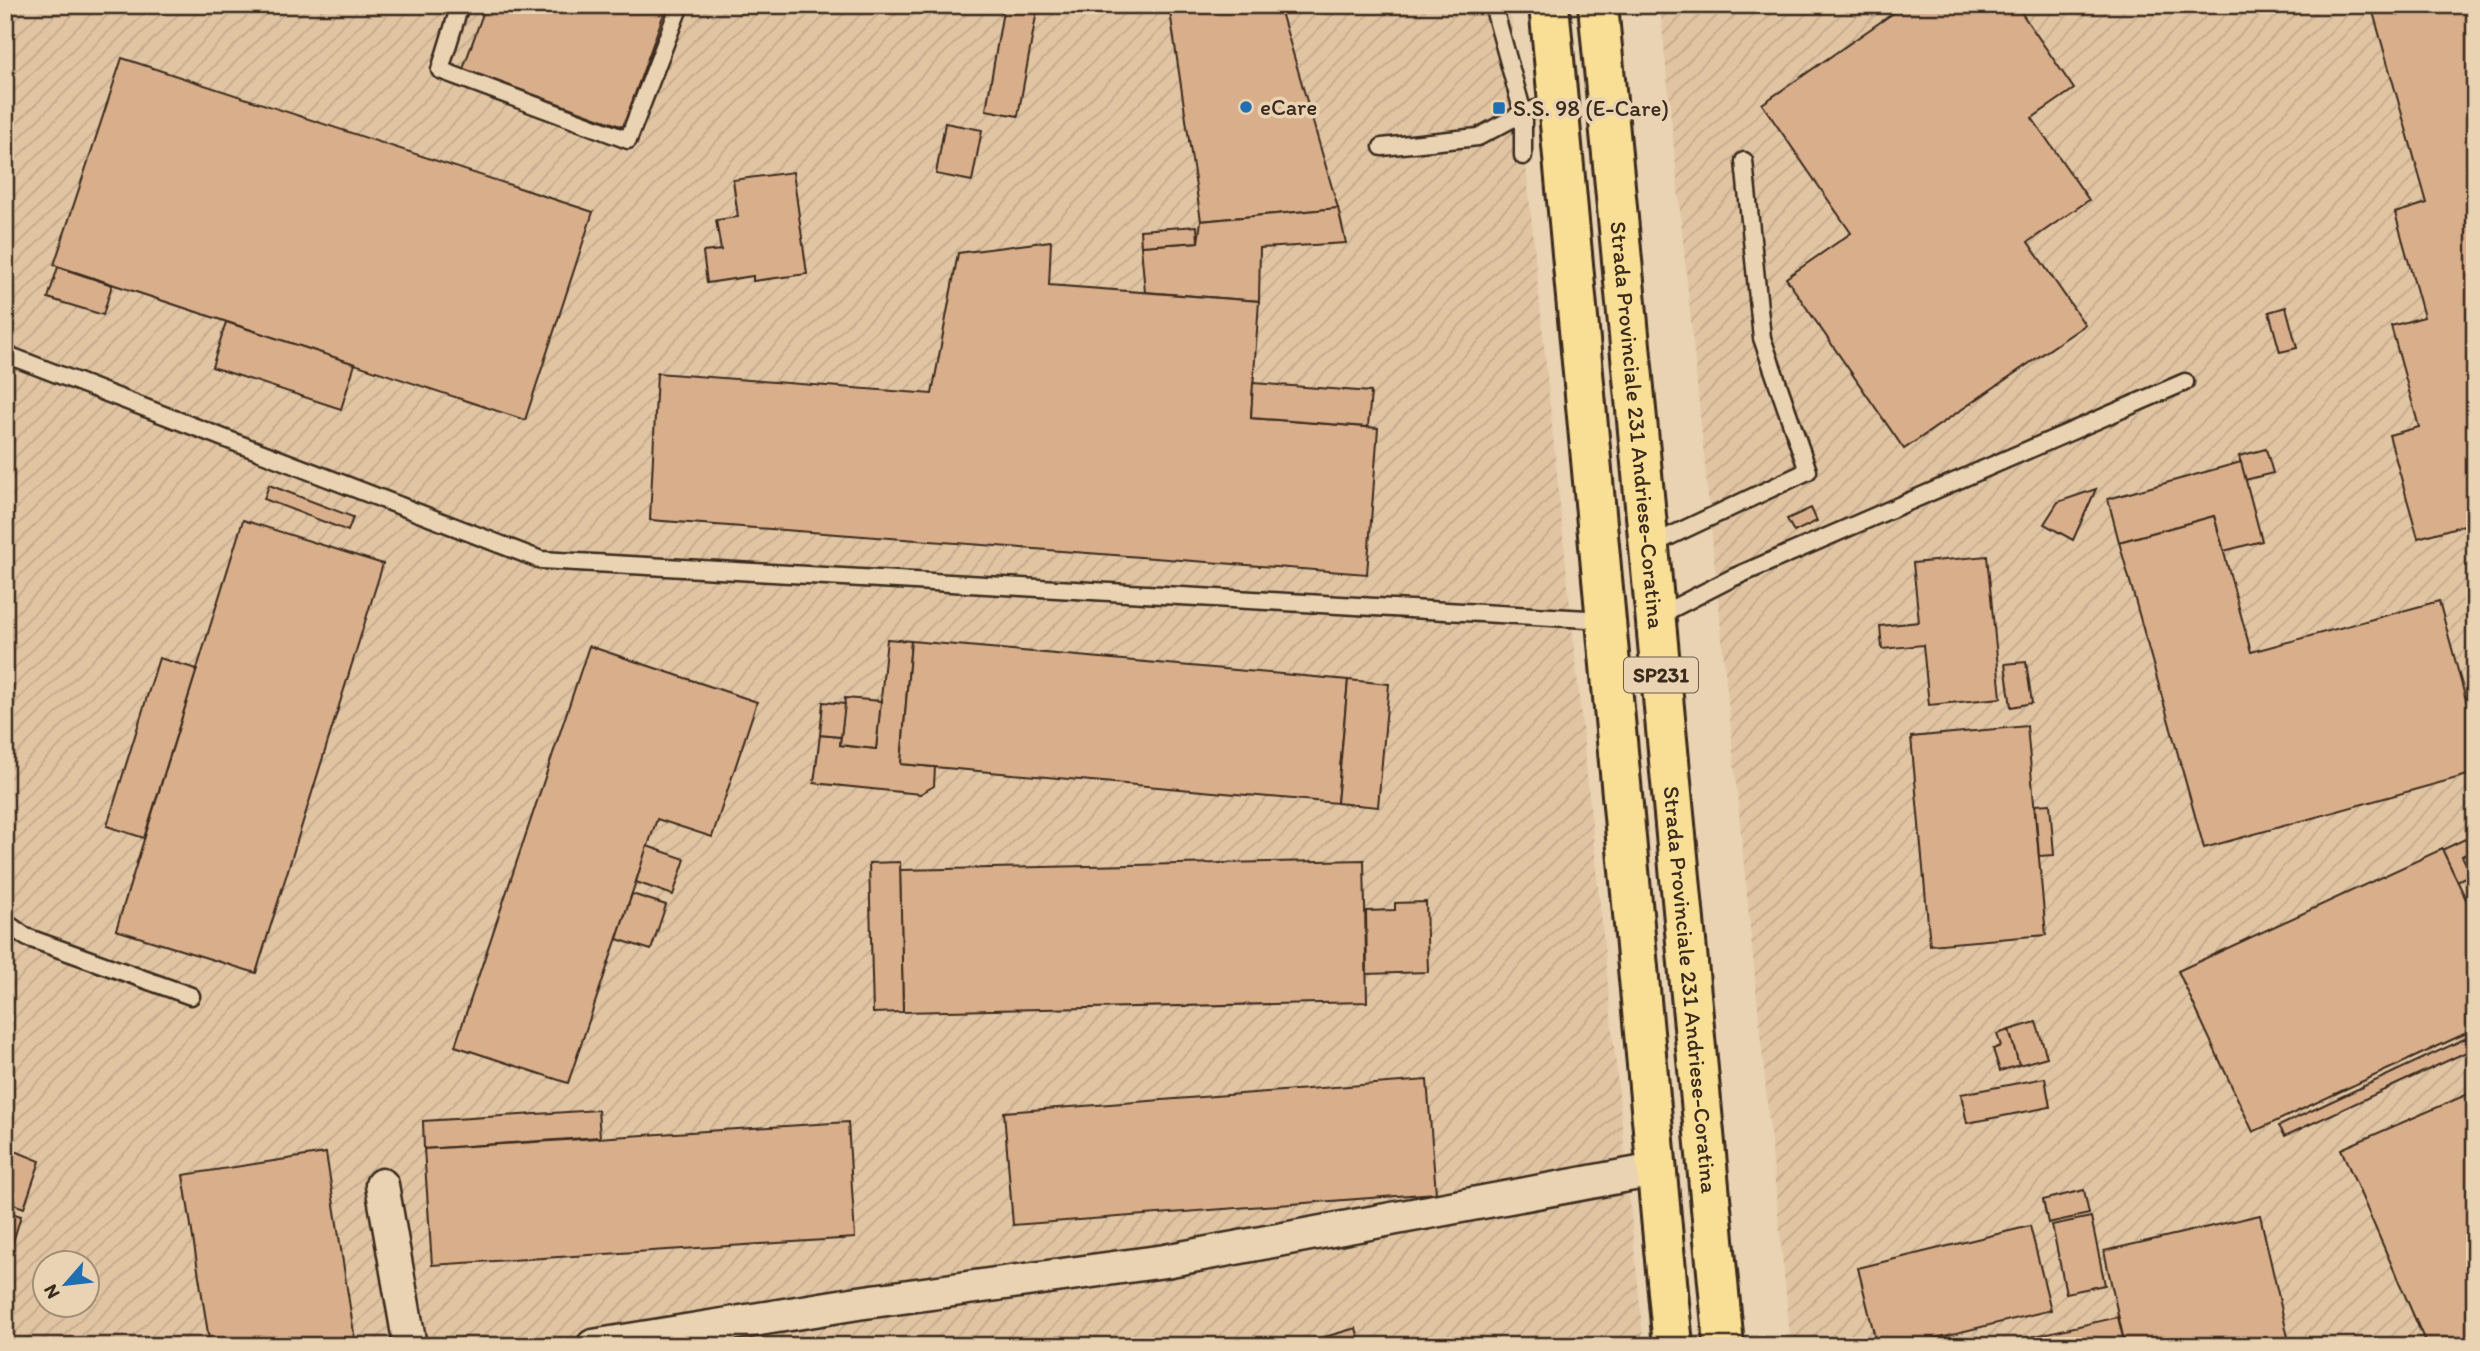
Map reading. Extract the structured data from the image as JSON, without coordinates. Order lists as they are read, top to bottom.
{
  "streets": {
    "main road": ["Strada Provinciale 231 Andriese-Coratina", "SP231"]
  },
  "places": {
    "other": ["eCare"],
    "transit": ["S.S. 98 (E-Care)"]
  },
  "north": "bottom left"
}
